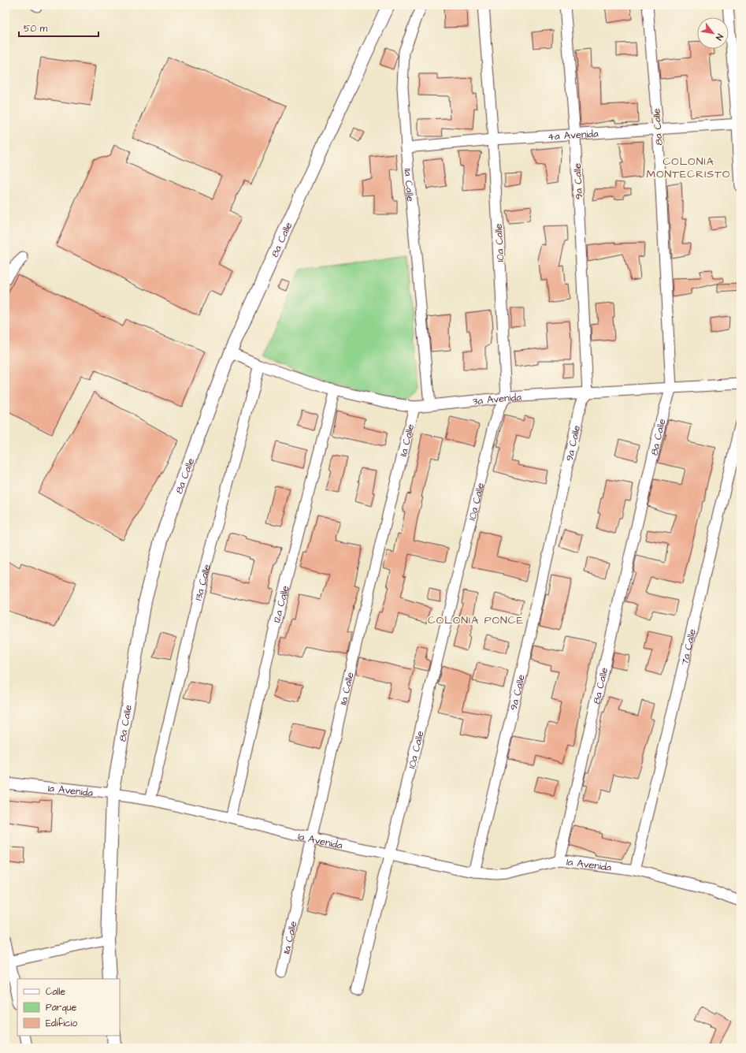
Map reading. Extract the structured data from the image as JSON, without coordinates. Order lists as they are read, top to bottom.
{
  "streets": {
    "street": [
      "8a Calle",
      "4a Avenida",
      "9a Calle",
      "11a Calle",
      "10a Calle",
      "3a Avenida",
      "13a Calle",
      "12a Calle",
      "7a Calle",
      "1a Avenida"
    ]
  },
  "crossings": [
    ["8a Calle", "4a Avenida"],
    ["8a Calle", "3a Avenida"],
    ["8a Calle", "1a Avenida"],
    ["4a Avenida", "9a Calle"],
    ["4a Avenida", "11a Calle"],
    ["4a Avenida", "10a Calle"],
    ["9a Calle", "3a Avenida"],
    ["9a Calle", "1a Avenida"],
    ["11a Calle", "3a Avenida"],
    ["11a Calle", "1a Avenida"],
    ["10a Calle", "3a Avenida"],
    ["10a Calle", "1a Avenida"],
    ["3a Avenida", "13a Calle"],
    ["3a Avenida", "12a Calle"],
    ["13a Calle", "1a Avenida"],
    ["12a Calle", "1a Avenida"],
    ["7a Calle", "1a Avenida"]
  ],
  "districts": ["COLONIA MONTECRISTO", "COLONIA PONCE"],
  "legend": ["Calle", "Parque", "Edificio"],
  "scale_bar": "50 m",
  "north": "bottom right"
}
